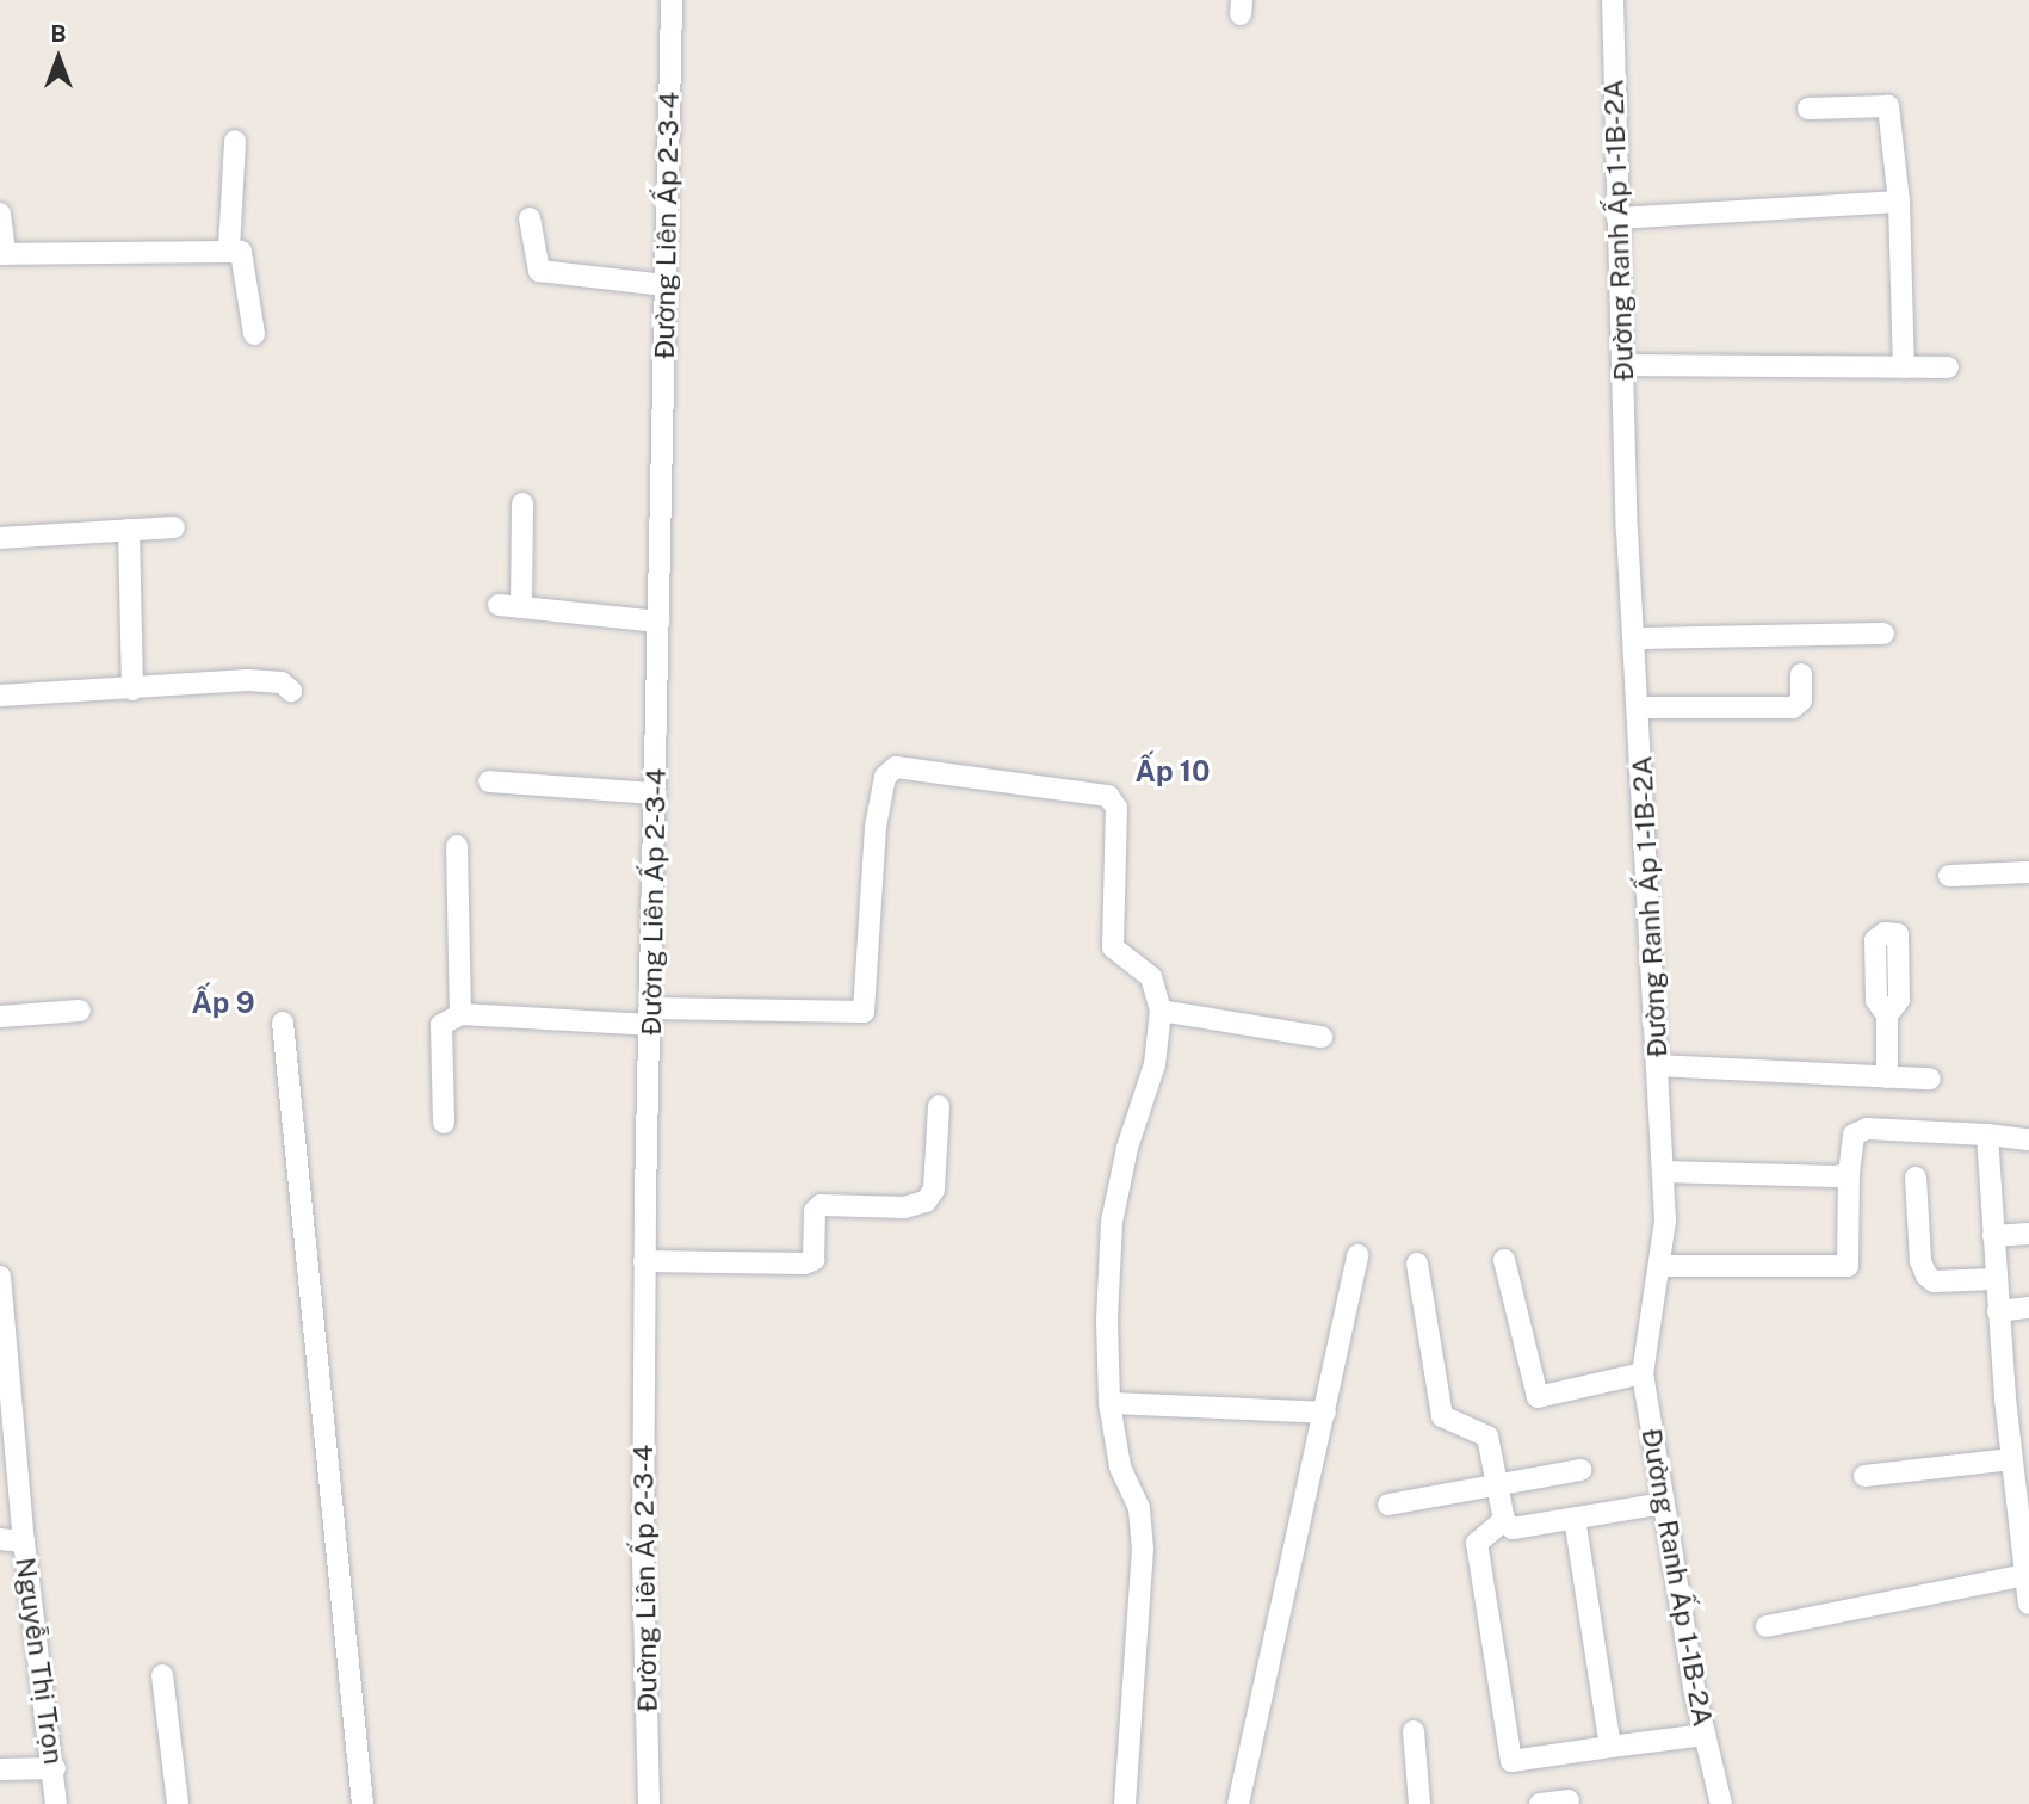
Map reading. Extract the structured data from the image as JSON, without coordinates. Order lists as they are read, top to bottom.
{
  "streets": {
    "street": ["Đường Liên Ấp 2-3-4", "Đường Ranh Ấp 1-1B-2A", "Nguyễn Thị Trọn"]
  },
  "districts": ["Ấp 10", "Ấp 9"],
  "north": "top"
}
